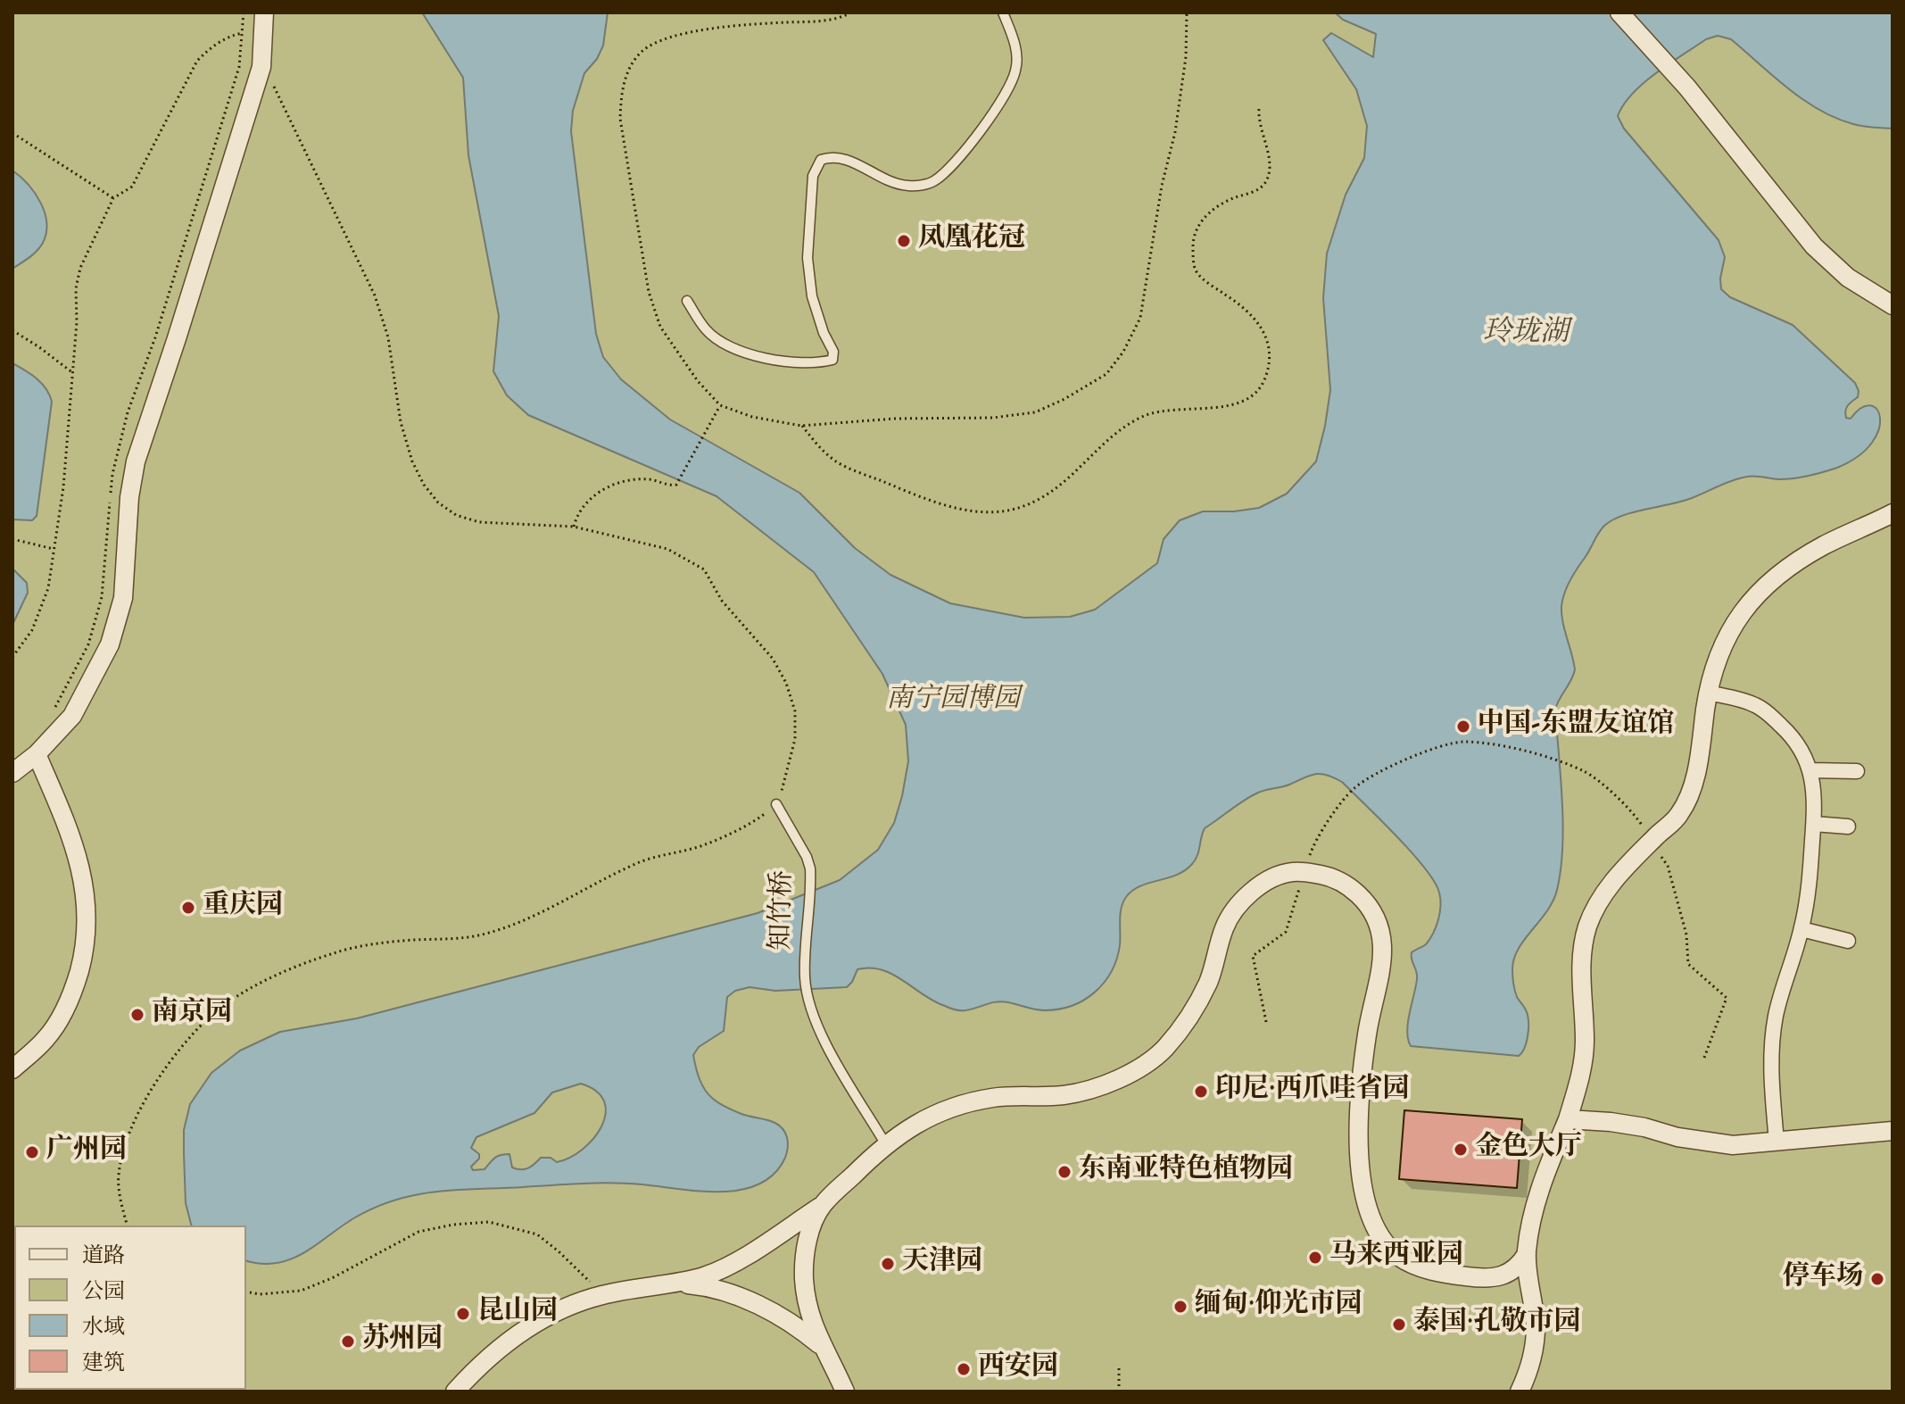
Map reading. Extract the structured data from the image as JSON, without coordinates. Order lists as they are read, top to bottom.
{
  "streets": {
    "lane": ["知竹桥"]
  },
  "water": ["玲珑湖"],
  "parks": ["南宁园博园"],
  "places": [
    "凤凰花冠",
    "中国-东盟友谊馆",
    "重庆园",
    "南京园",
    "印尼·西爪哇省园",
    "金色大厅",
    "广州园",
    "东南亚特色植物园",
    "马来西亚园",
    "天津园",
    "停车场",
    "缅甸·仰光市园",
    "昆山园",
    "泰国·孔敬市园",
    "苏州园",
    "西安园"
  ],
  "legend": [
    "道路",
    "公园",
    "水域",
    "建筑"
  ]
}
